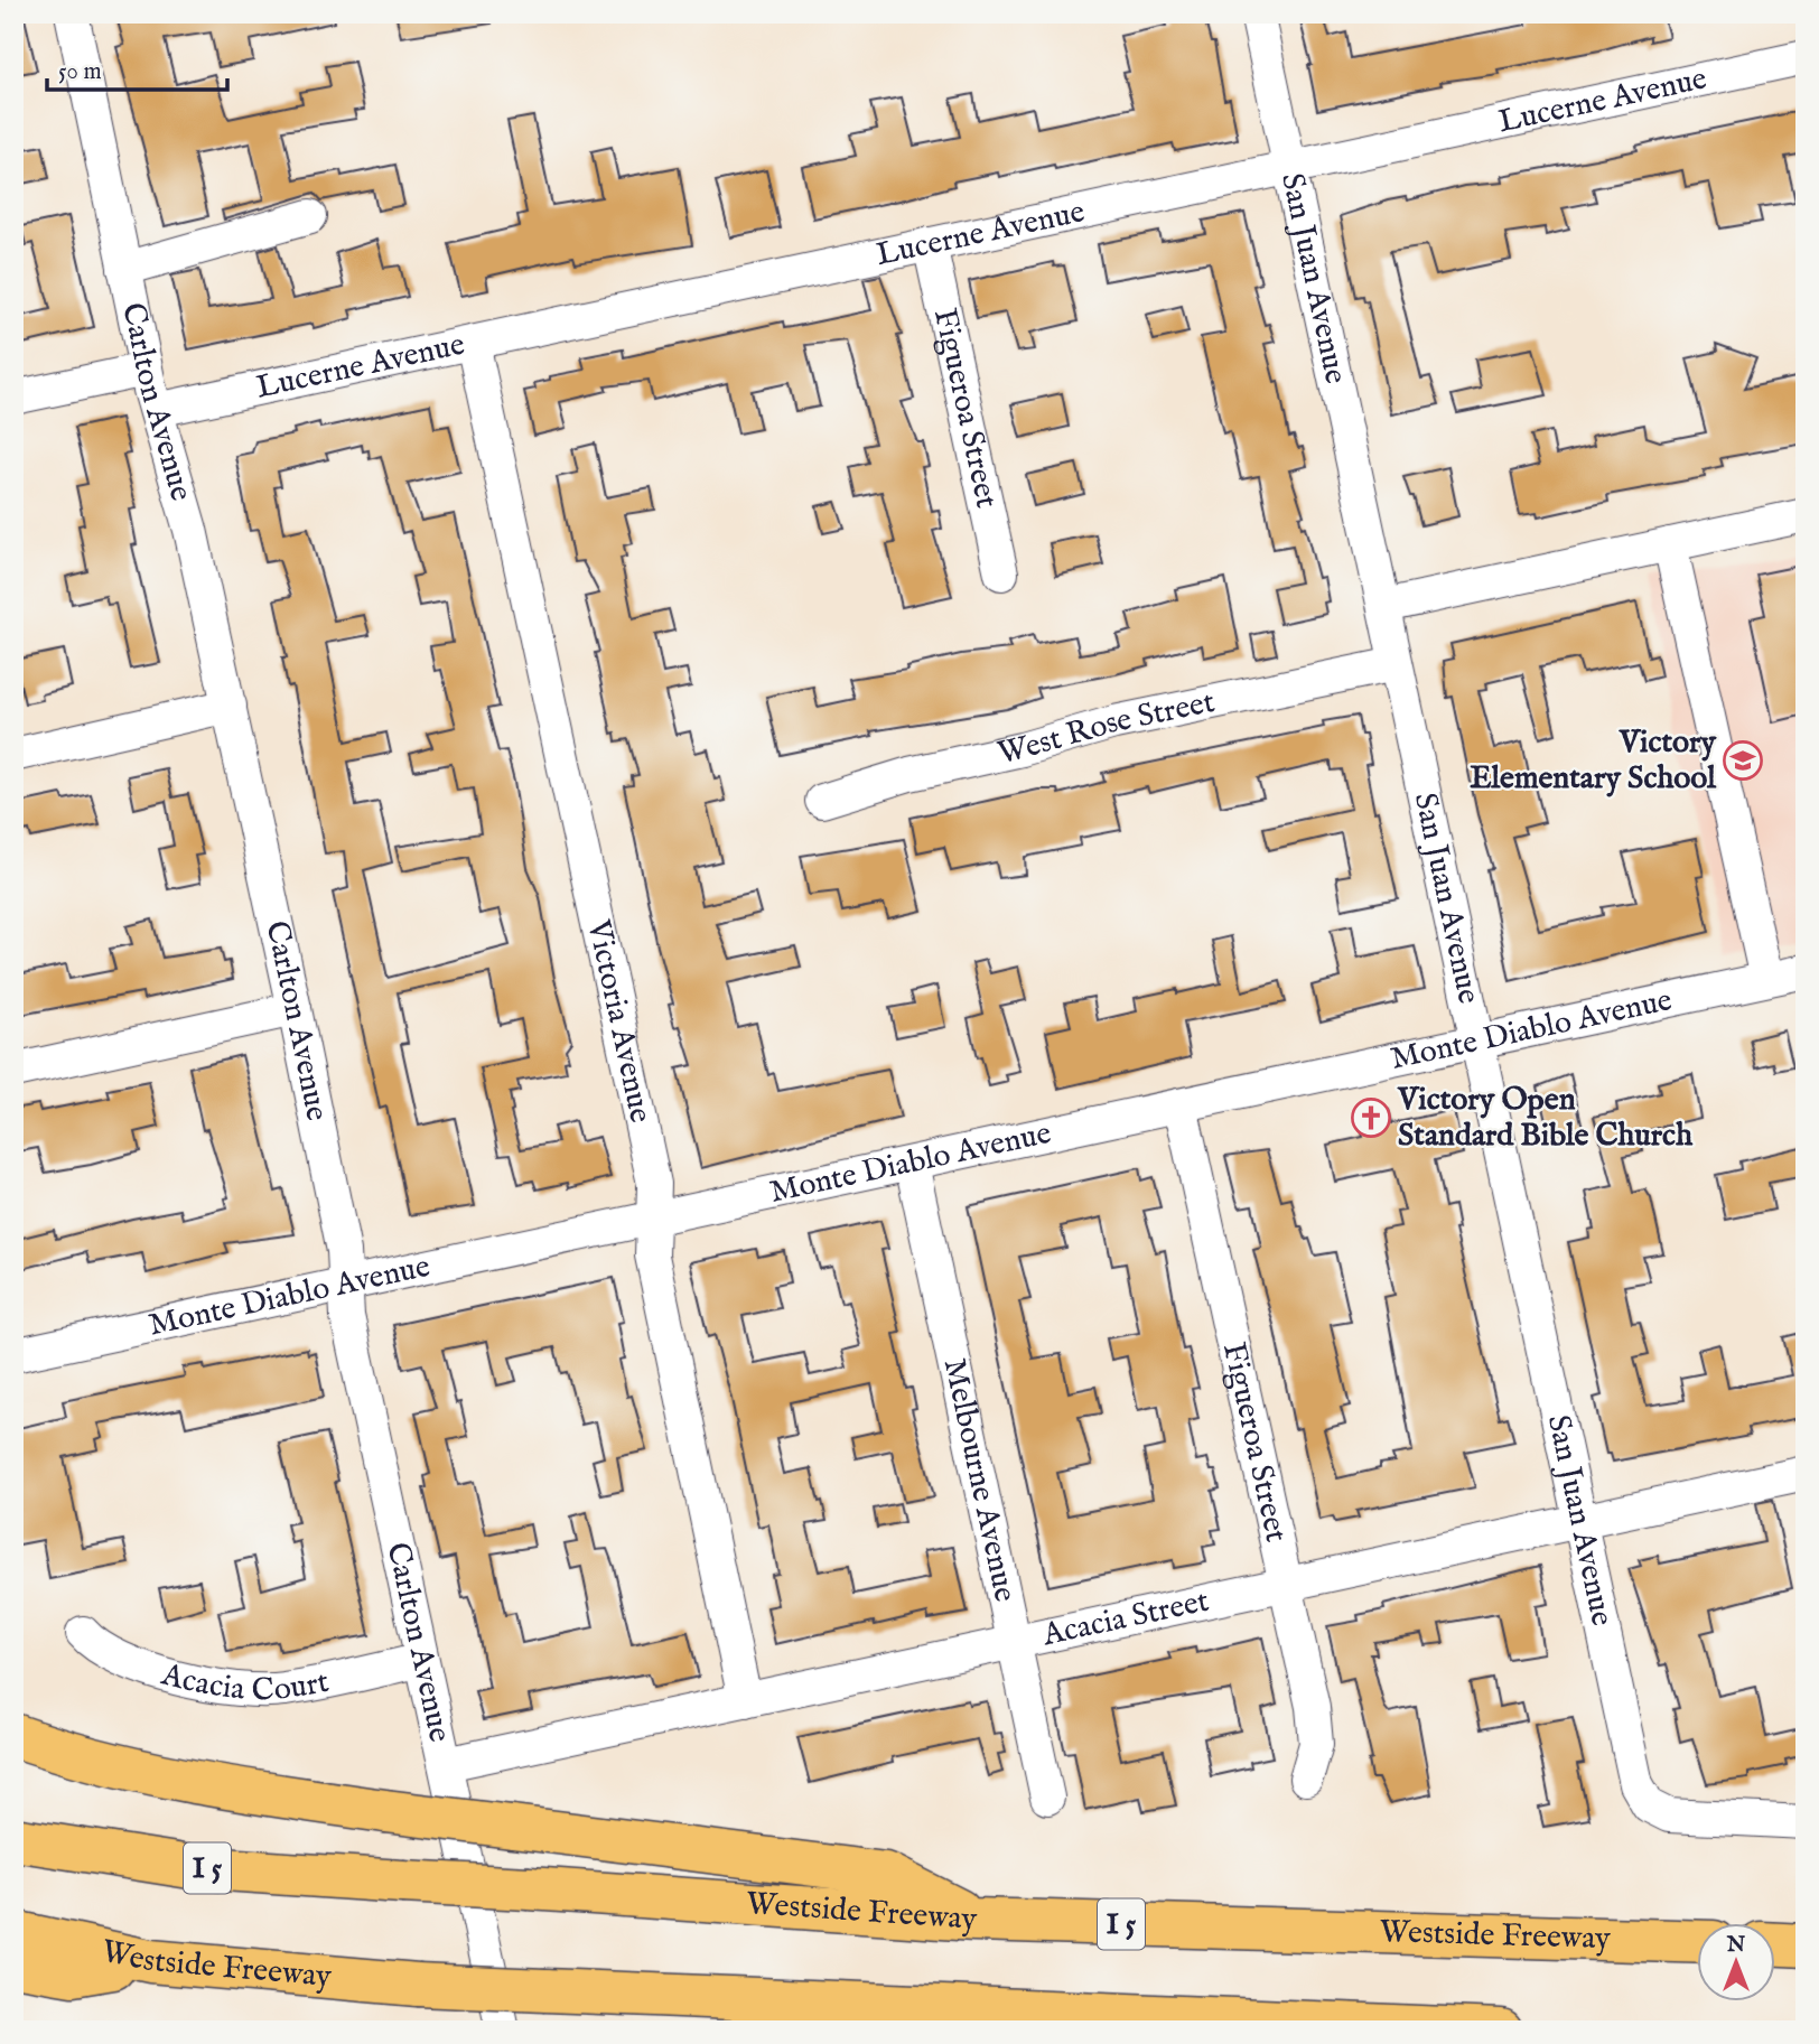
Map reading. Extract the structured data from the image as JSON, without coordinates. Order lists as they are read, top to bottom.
{
  "streets": {
    "highway": ["I 5", "Westside Freeway"],
    "street": [
      "Lucerne Avenue",
      "San Juan Avenue",
      "Carlton Avenue",
      "Figueroa Street",
      "West Rose Street",
      "Victoria Avenue",
      "Monte Diablo Avenue",
      "Melbourne Avenue",
      "Acacia Street",
      "Acacia Court"
    ]
  },
  "crossings": [
    ["Lucerne Avenue", "San Juan Avenue"],
    ["Lucerne Avenue", "Carlton Avenue"],
    ["Lucerne Avenue", "Figueroa Street"],
    ["Lucerne Avenue", "Victoria Avenue"],
    ["San Juan Avenue", "West Rose Street"],
    ["San Juan Avenue", "Monte Diablo Avenue"],
    ["San Juan Avenue", "Acacia Street"],
    ["Carlton Avenue", "Monte Diablo Avenue"],
    ["Carlton Avenue", "Acacia Street"],
    ["Carlton Avenue", "Acacia Court"],
    ["Figueroa Street", "Monte Diablo Avenue"],
    ["Figueroa Street", "Acacia Street"],
    ["Victoria Avenue", "Monte Diablo Avenue"],
    ["Victoria Avenue", "Acacia Street"],
    ["Monte Diablo Avenue", "Melbourne Avenue"],
    ["Melbourne Avenue", "Acacia Street"]
  ],
  "places": {
    "school or university": ["Victory Elementary School"],
    "church": ["Victory Open Standard Bible Church"]
  },
  "scale_bar": "50 m",
  "north": "top"
}
